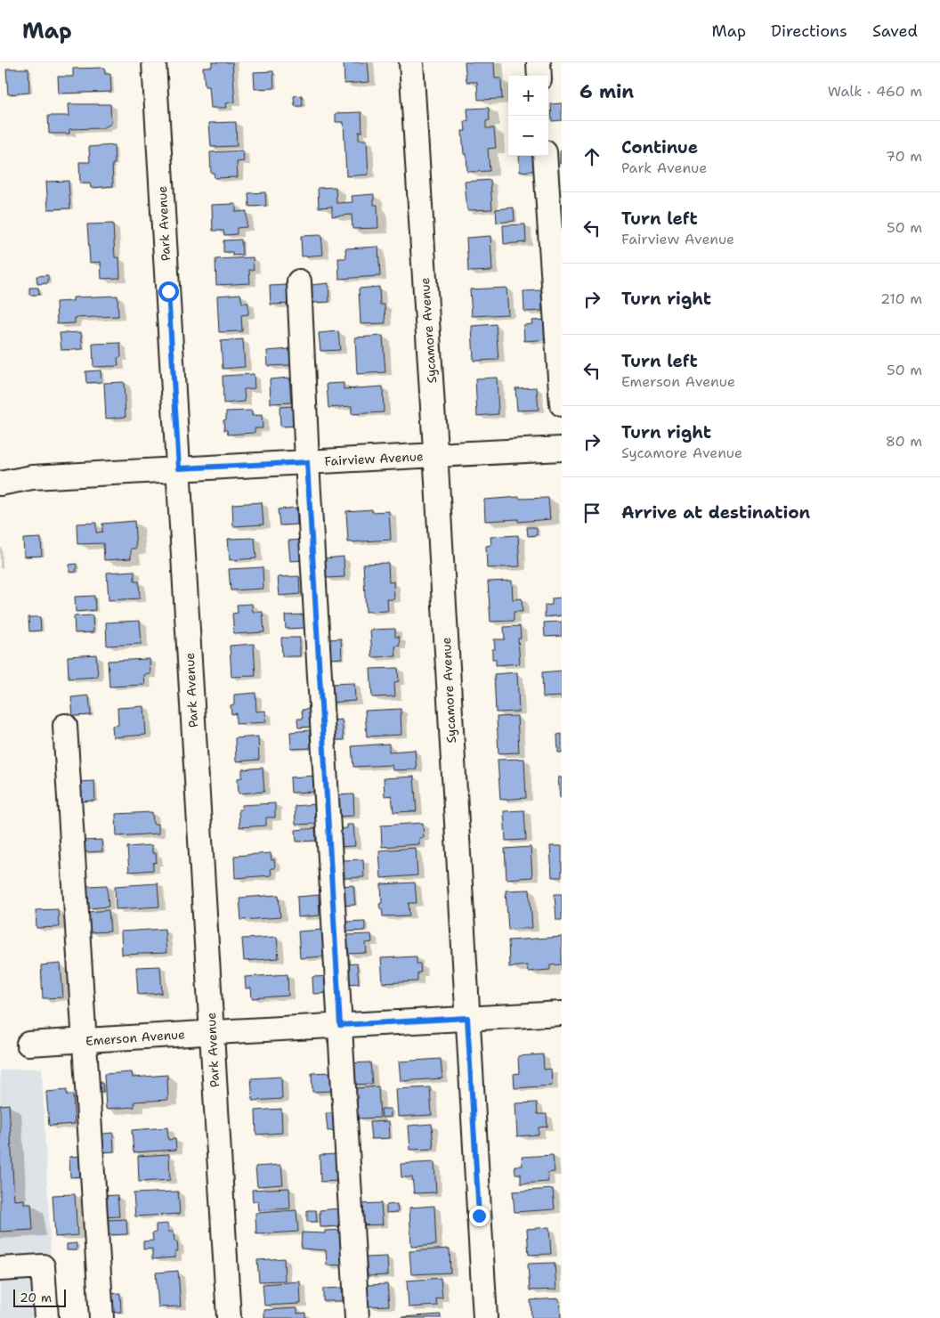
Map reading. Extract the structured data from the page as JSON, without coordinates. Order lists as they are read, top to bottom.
{
  "streets": {
    "street": [
      "Park Avenue",
      "Sycamore Avenue",
      "Fairview Avenue",
      "Emerson Avenue"
    ]
  },
  "crossings": [
    ["Park Avenue", "Fairview Avenue"],
    ["Park Avenue", "Emerson Avenue"],
    ["Sycamore Avenue", "Fairview Avenue"],
    ["Sycamore Avenue", "Emerson Avenue"]
  ],
  "scale_bar": "20 m",
  "page": {
    "header": "Map",
    "nav": ["Map", "Directions", "Saved"],
    "heading": ["6 min", "Walk · 460 m"],
    "map_buttons": ["+", "−"],
    "list": [
      ["Continue", "Park Avenue", "70 m"],
      ["Turn left", "Fairview Avenue", "50 m"],
      ["Turn right", "210 m"],
      ["Turn left", "Emerson Avenue", "50 m"],
      ["Turn right", "Sycamore Avenue", "80 m"],
      "Arrive at destination"
    ],
    "scale": "20 m"
  }
}
